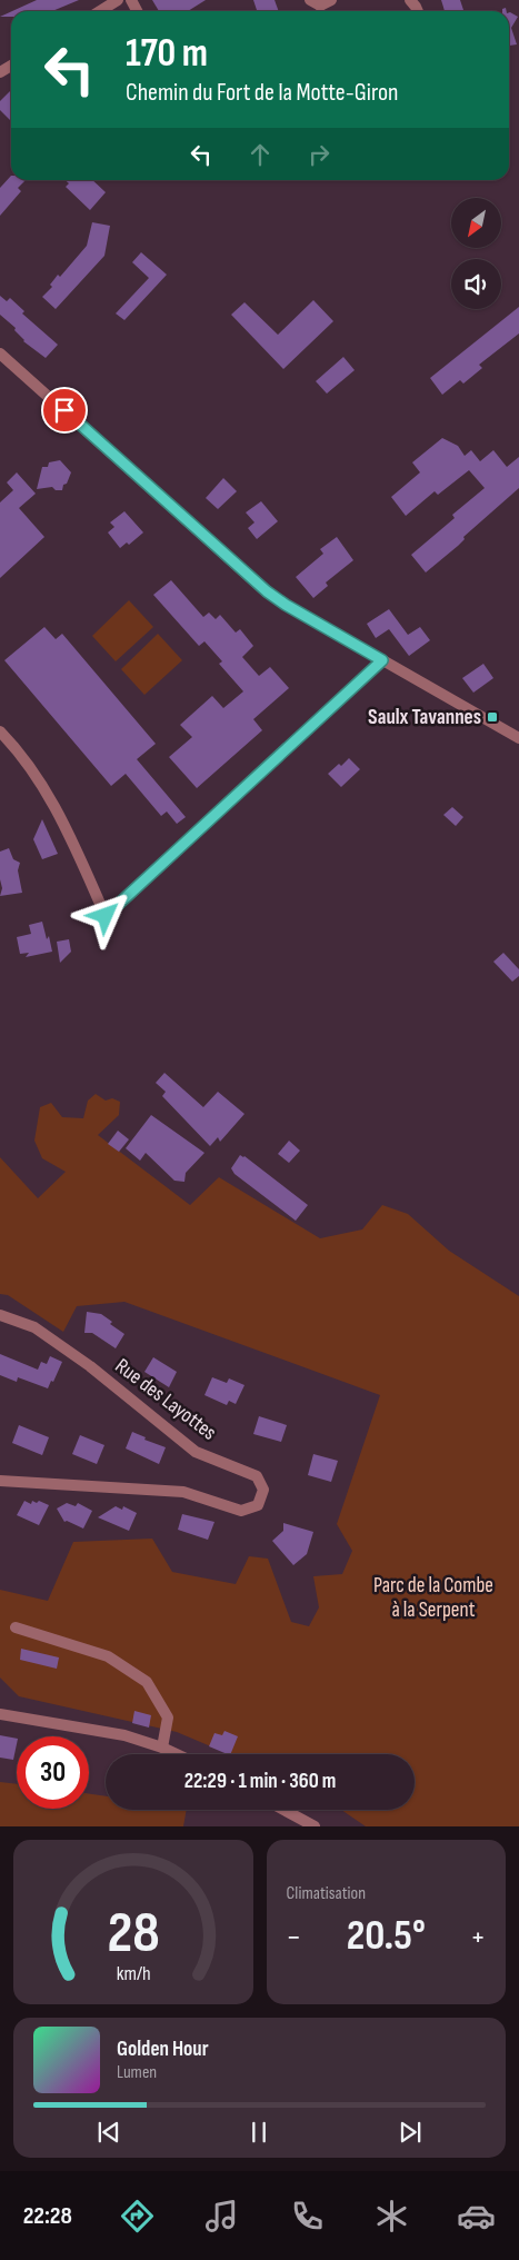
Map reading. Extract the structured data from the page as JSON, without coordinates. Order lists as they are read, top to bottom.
{
  "streets": {
    "street": ["Rue des Layottes"]
  },
  "parks": ["Parc de la Combe à la Serpent"],
  "places": {
    "transit": ["Saulx Tavannes"]
  },
  "north": "bottom left",
  "page": {
    "turn": ["170 m", "Chemin du Fort de la Motte-Giron"],
    "limit": "30",
    "trip": "22:29 · 1 min · 360 m",
    "tile": "Climatisation",
    "heat": ["−", "20.5°", "+"],
    "song": ["Golden Hour", "Lumen"],
    "tabs": "22:28",
    "gauge": ["28", "km/h"]
  }
}
